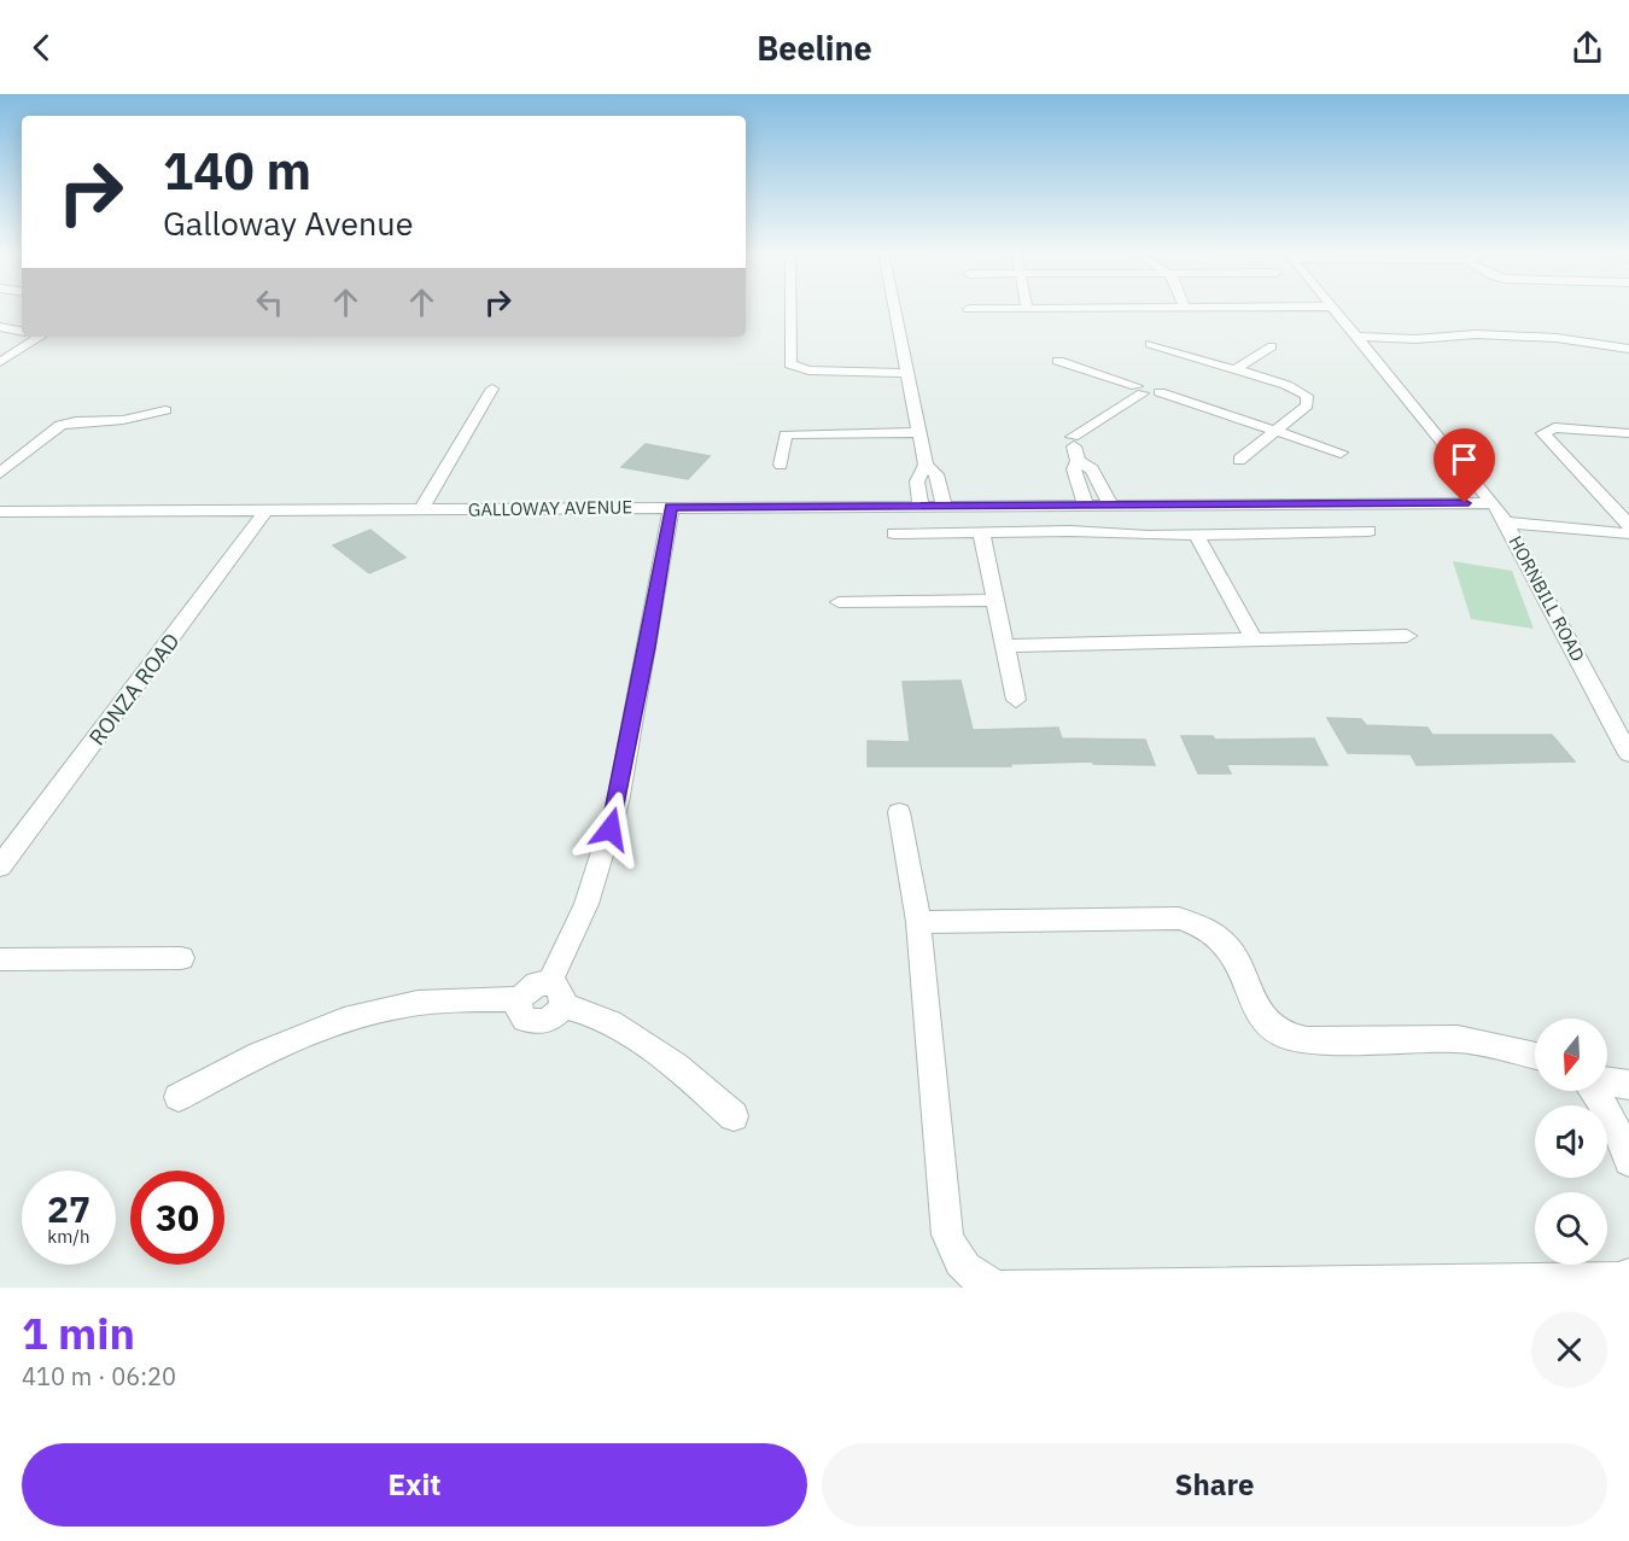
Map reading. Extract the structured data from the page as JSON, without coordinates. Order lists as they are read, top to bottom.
{
  "streets": {
    "street": ["GALLOWAY AVENUE", "HORNBILL ROAD", "RONZA ROAD"]
  },
  "crossings": [
    ["GALLOWAY AVENUE", "HORNBILL ROAD"],
    ["GALLOWAY AVENUE", "RONZA ROAD"]
  ],
  "north": "bottom",
  "page": {
    "header": "Beeline",
    "turn": ["140 m", "Galloway Avenue"],
    "speed": "27 km/h",
    "limit": "30",
    "heading": ["1 min", "410 m · 06:20"],
    "buttons": ["Exit", "Share"]
  }
}
